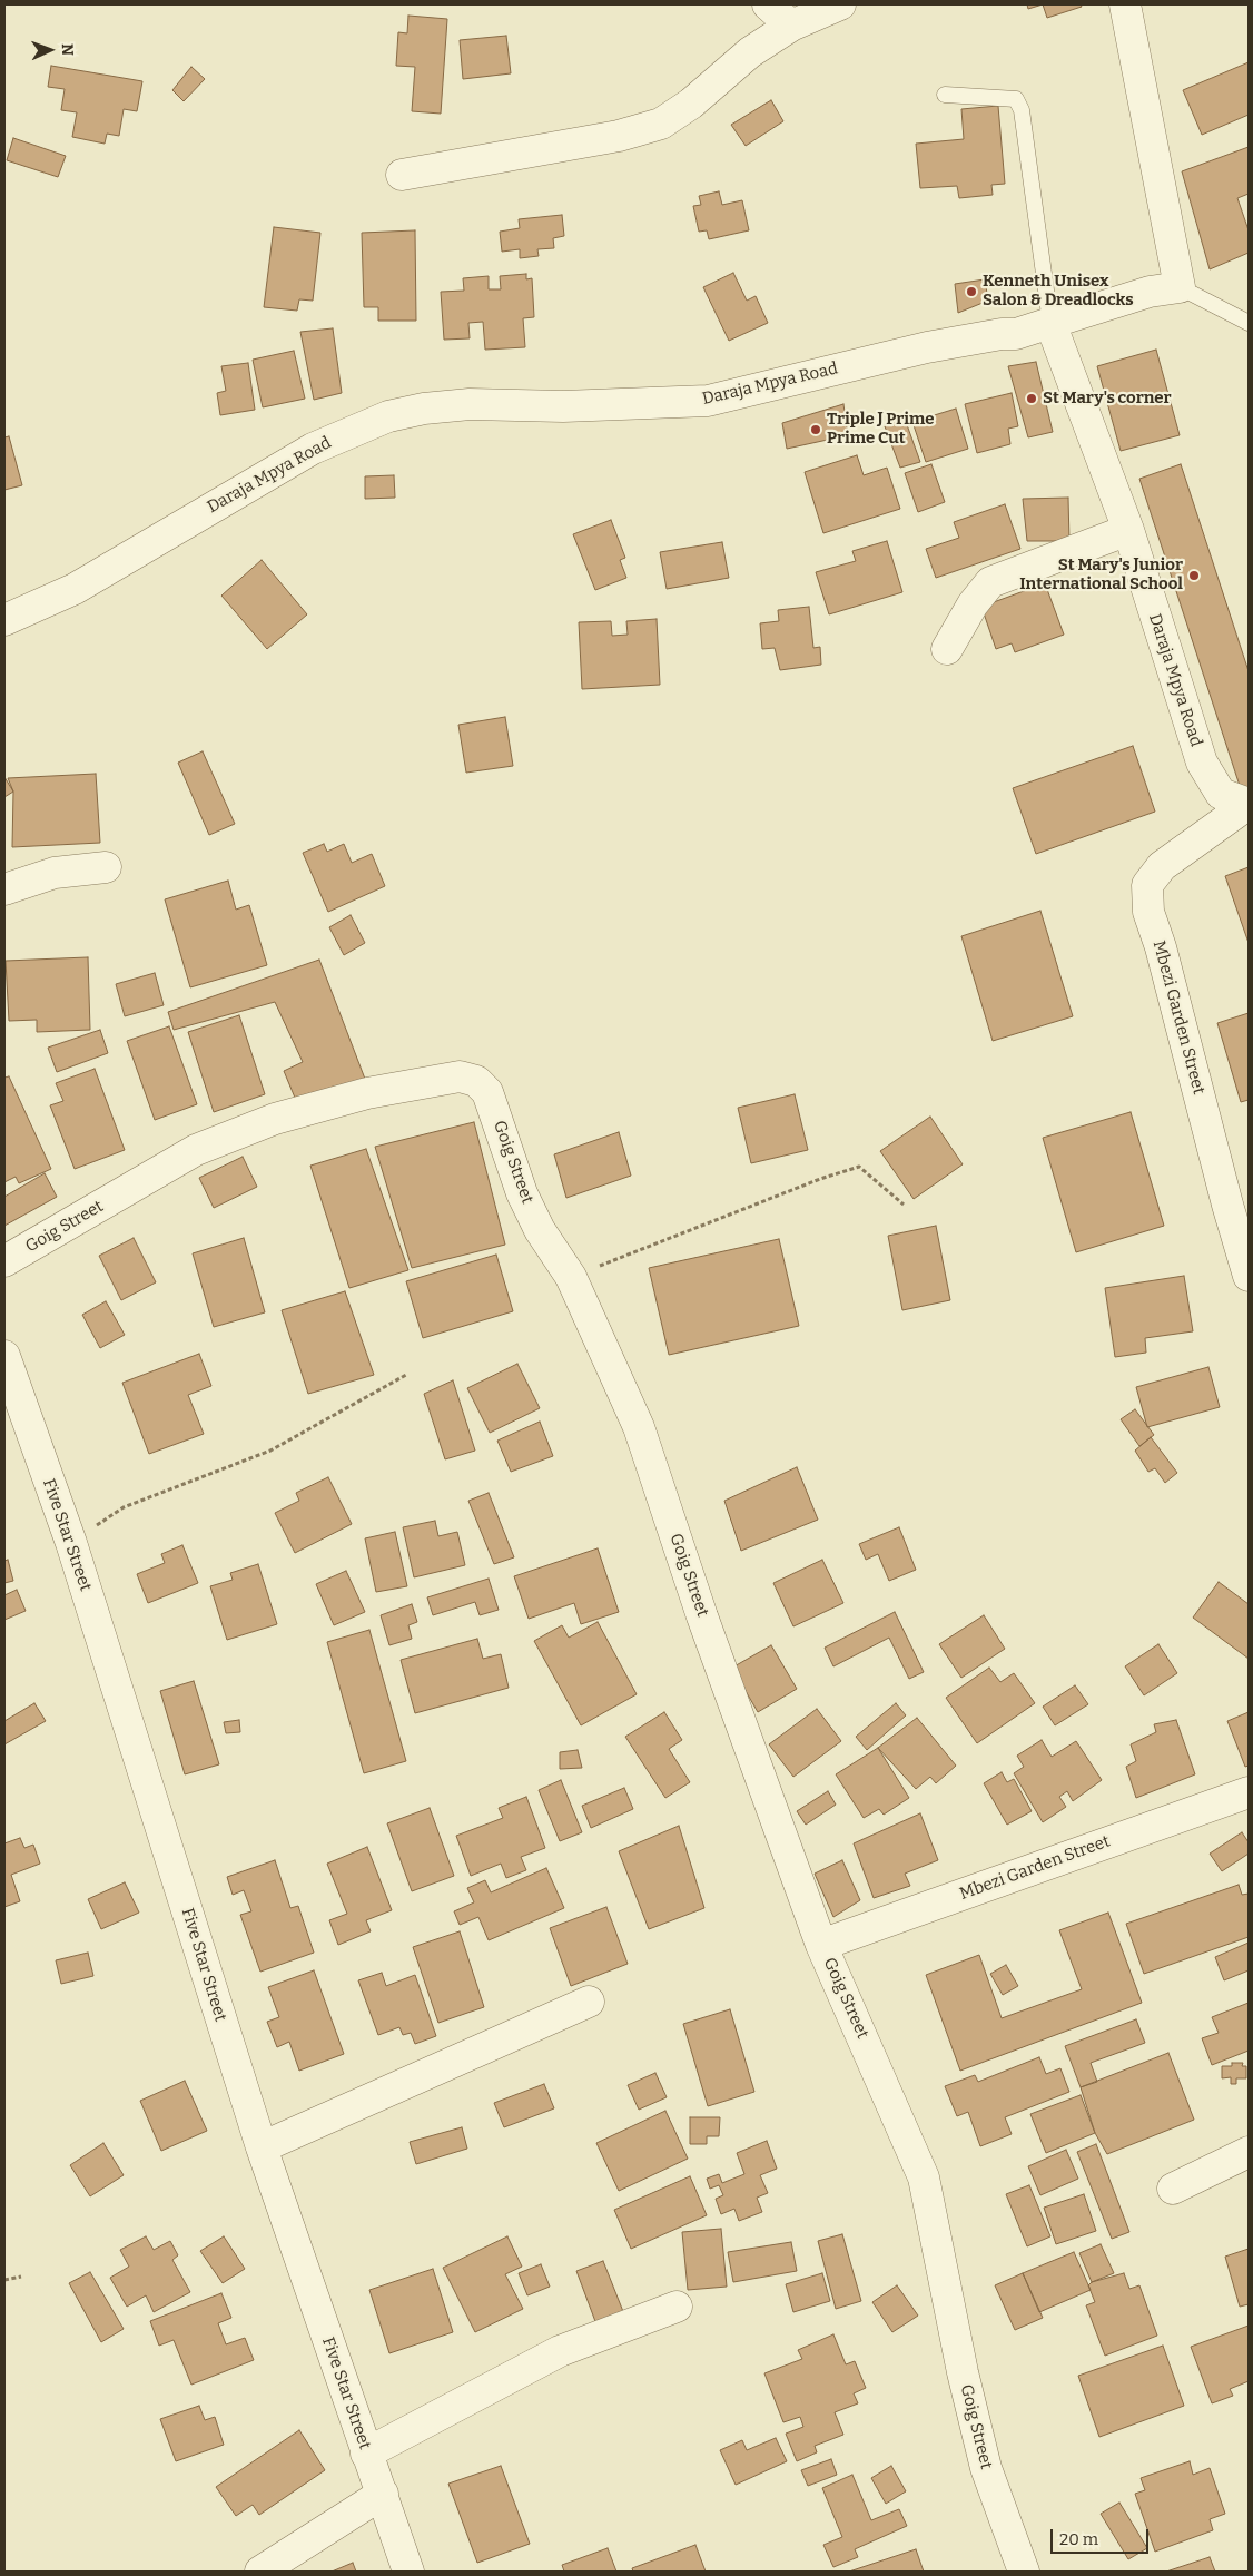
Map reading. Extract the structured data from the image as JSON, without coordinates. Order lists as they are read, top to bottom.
{
  "streets": {
    "street": [
      "Daraja Mpya Road",
      "Mbezi Garden Street",
      "Goig Street",
      "Five Star Street"
    ]
  },
  "crossings": [
    ["Daraja Mpya Road", "Mbezi Garden Street"],
    ["Mbezi Garden Street", "Goig Street"]
  ],
  "places": [
    "Kenneth Unisex Salon & Dreadlocks",
    "St Mary's corner",
    "Triple J Prime Prime Cut",
    "St Mary's Junior International School"
  ],
  "scale_bar": "20 m",
  "north": "right"
}
